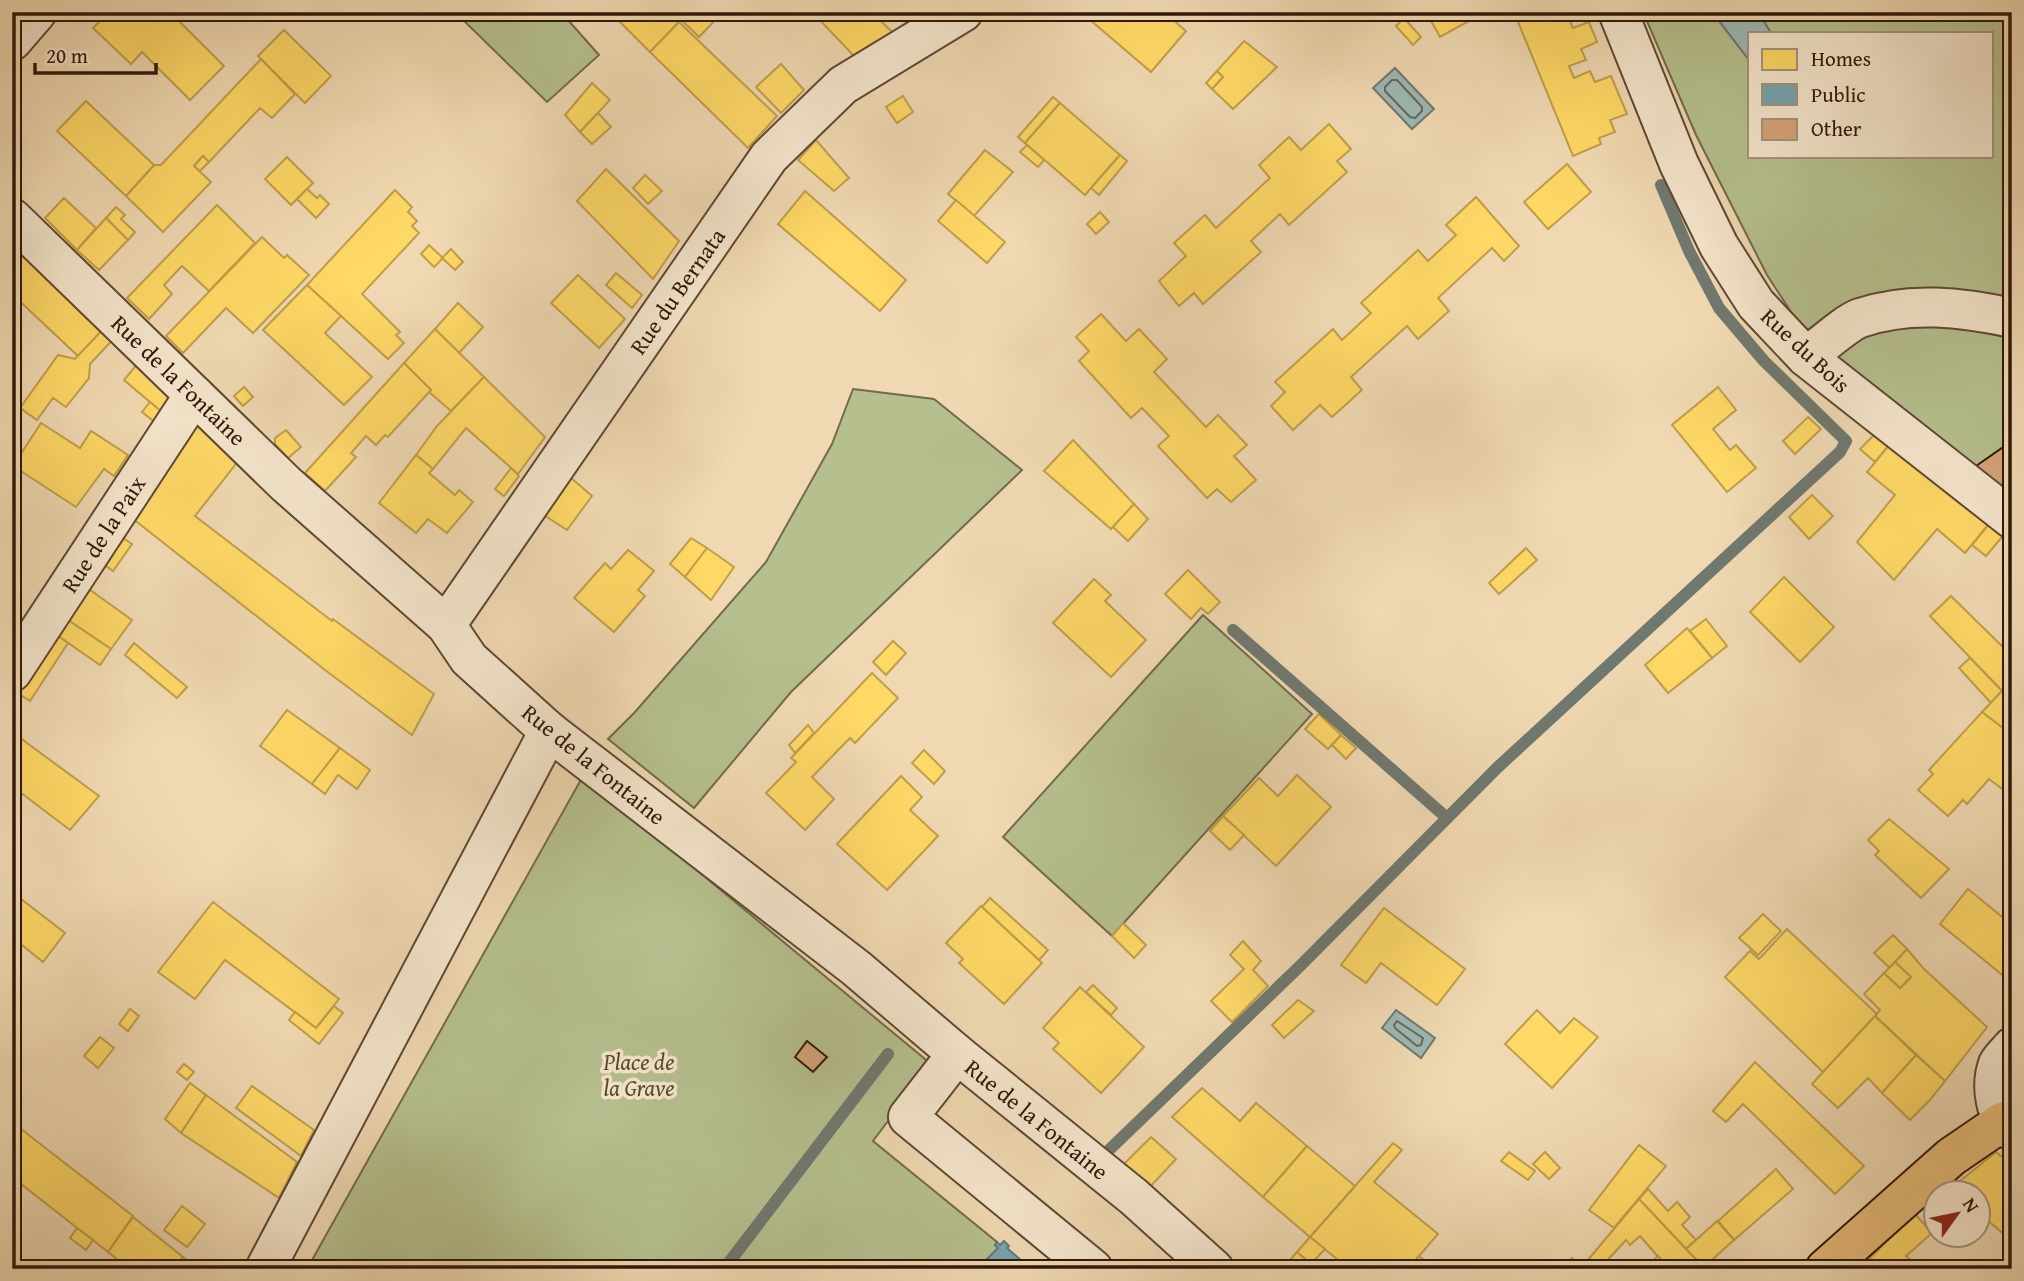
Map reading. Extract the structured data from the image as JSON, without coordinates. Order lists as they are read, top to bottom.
{
  "streets": {
    "street": [
      "Rue du Bernata",
      "Rue du Bois",
      "Rue de la Fontaine",
      "Rue de la Paix"
    ]
  },
  "crossings": [
    ["Rue du Bernata", "Rue de la Fontaine"],
    ["Rue de la Fontaine", "Rue de la Paix"]
  ],
  "parks": ["Place de la Grave"],
  "legend": ["Homes", "Public", "Other"],
  "scale_bar": "20 m",
  "north": "top right"
}
